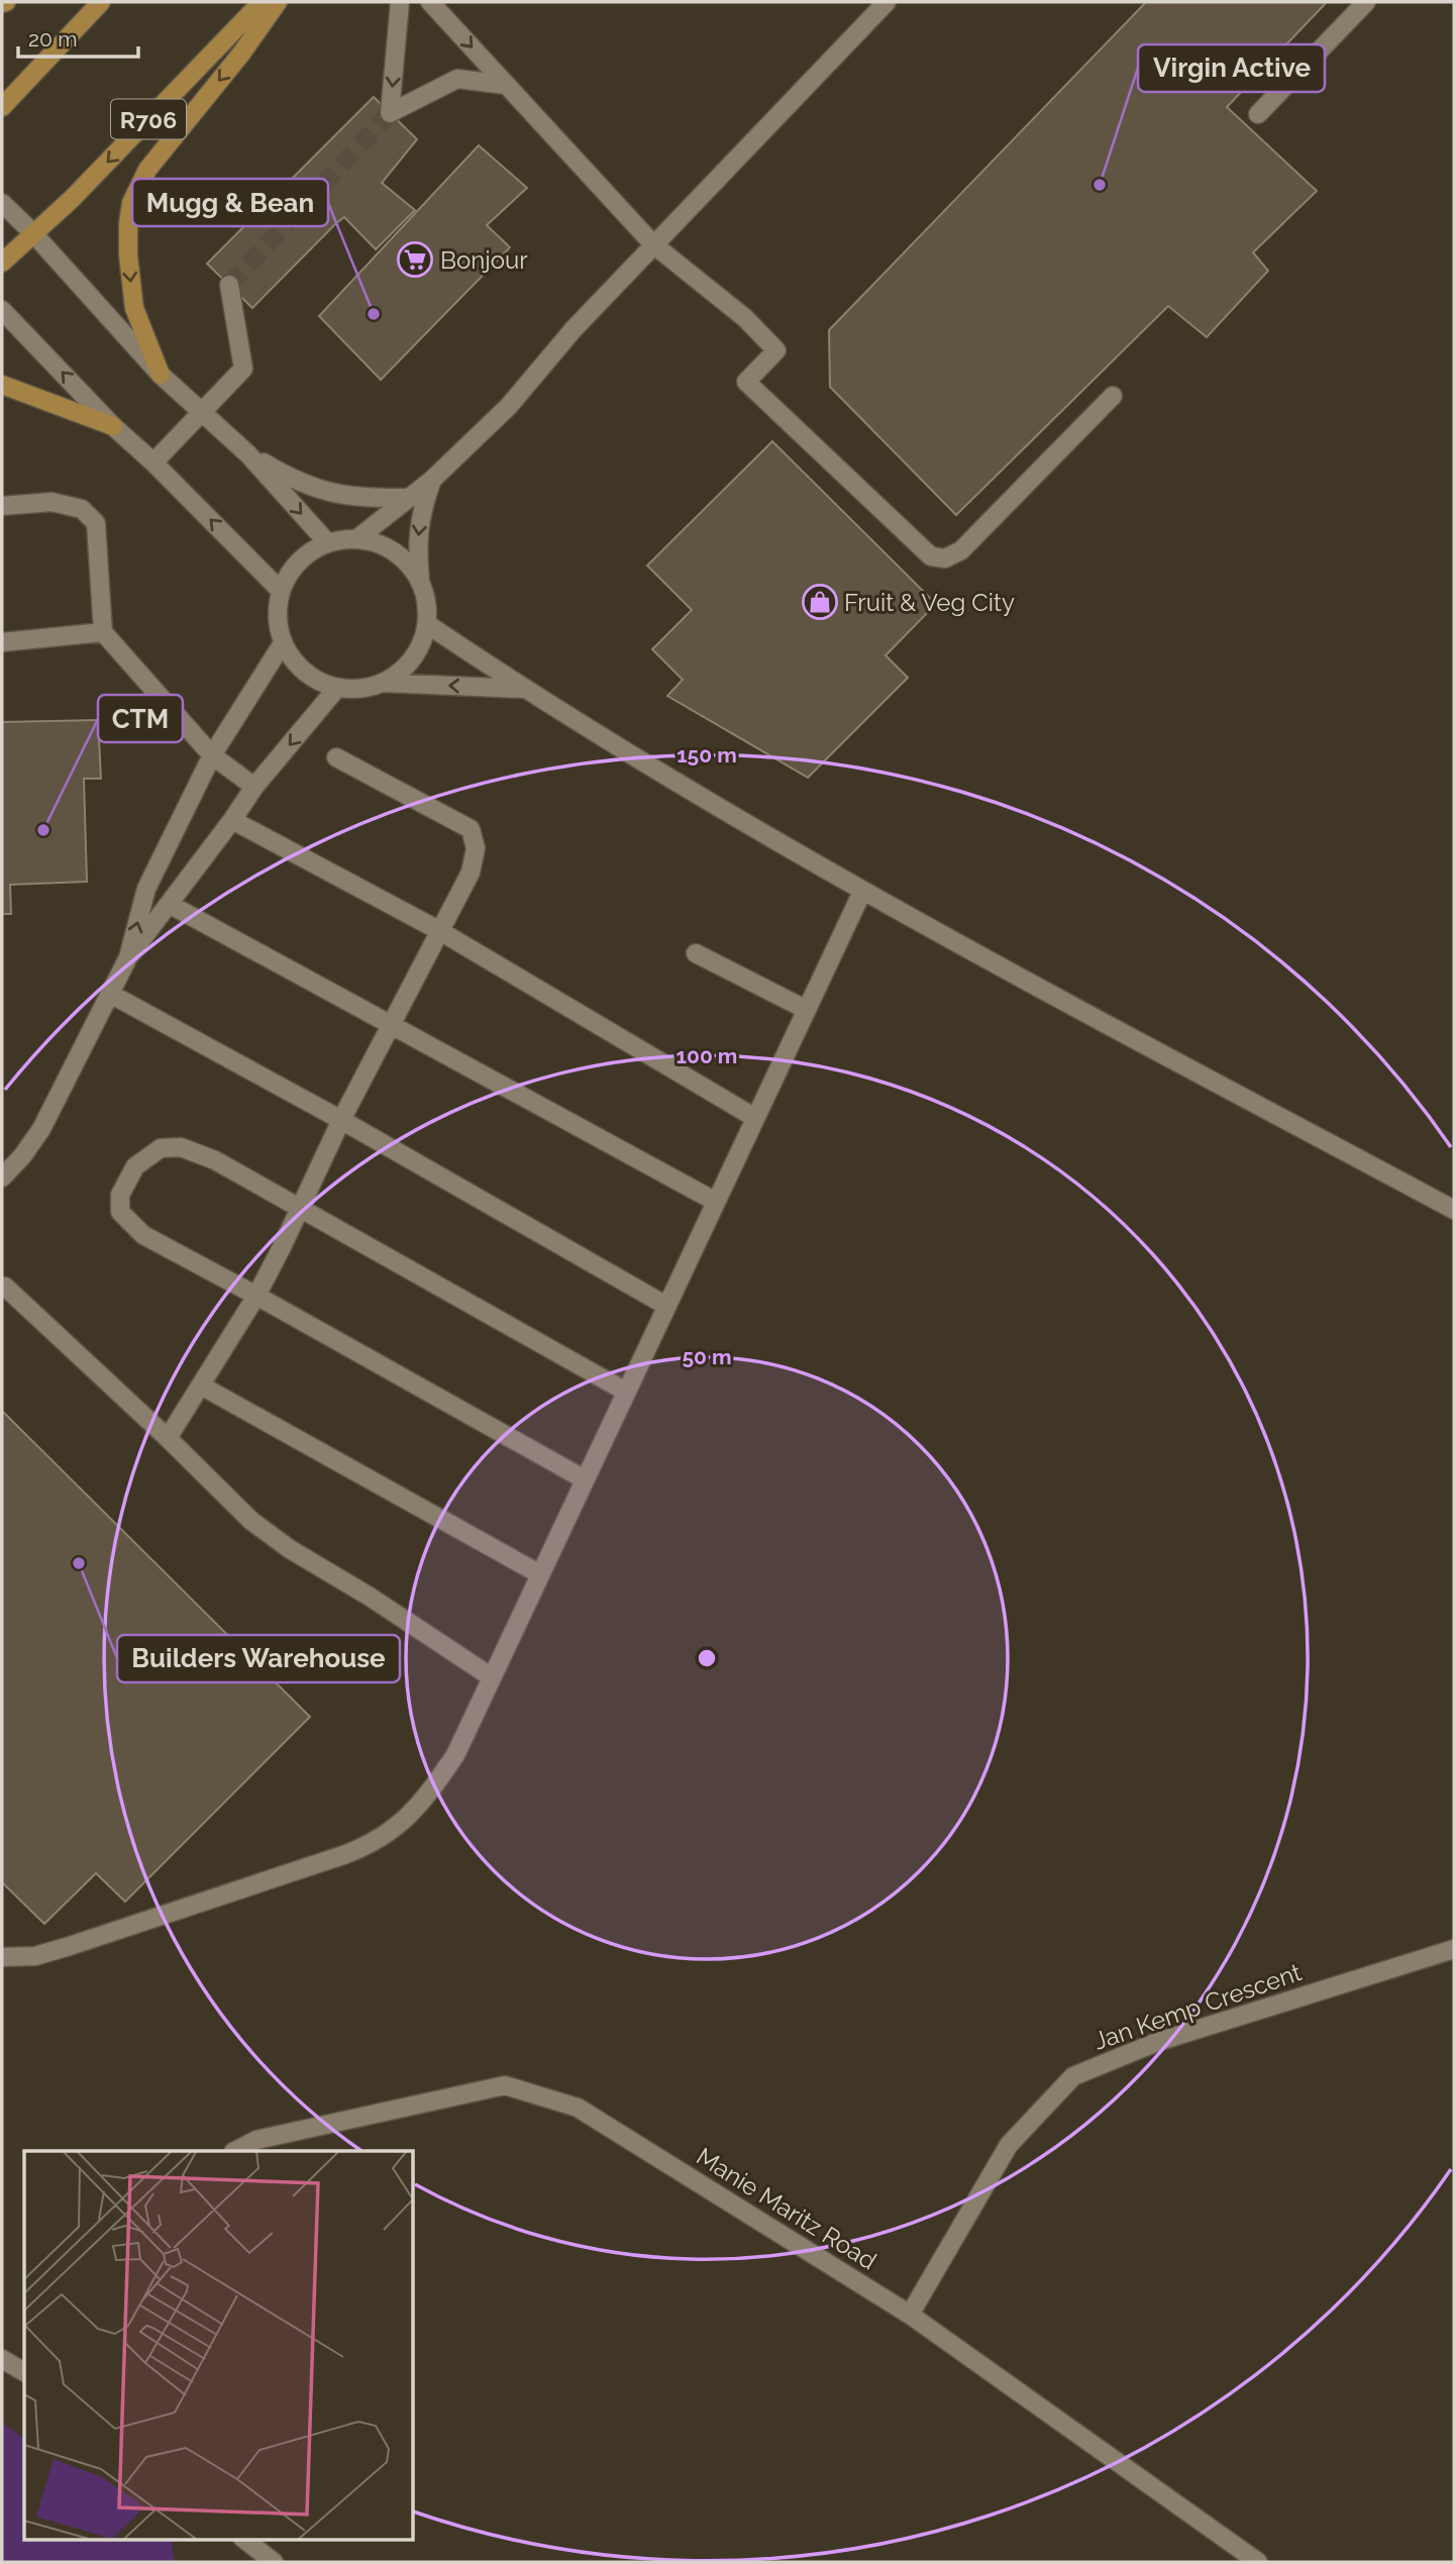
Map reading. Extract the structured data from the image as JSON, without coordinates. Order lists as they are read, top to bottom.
{
  "streets": {
    "main road": ["R706"],
    "street": ["Jan Kemp Crescent", "Manie Maritz Road"]
  },
  "crossings": [
    ["Jan Kemp Crescent", "Manie Maritz Road"]
  ],
  "places": {
    "other": [
      "Virgin Active",
      "Mugg & Bean",
      "CTM",
      "Builders Warehouse"
    ],
    "supermarket": ["Bonjour"],
    "shop": ["Fruit & Veg City"]
  },
  "scale_bar": "20 m",
  "rings": ["150 m", "100 m", "50 m"]
}
